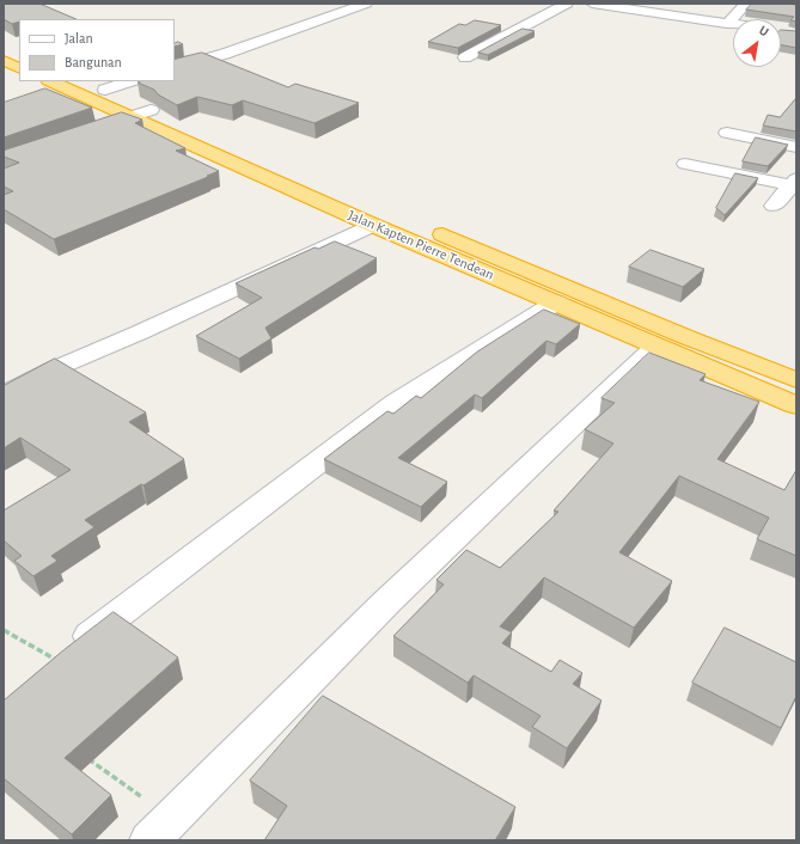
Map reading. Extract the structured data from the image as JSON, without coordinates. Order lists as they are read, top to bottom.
{
  "streets": {
    "highway": ["Jalan Kapten Pierre Tendean"]
  },
  "legend": ["Jalan", "Bangunan"],
  "north": "top right"
}
